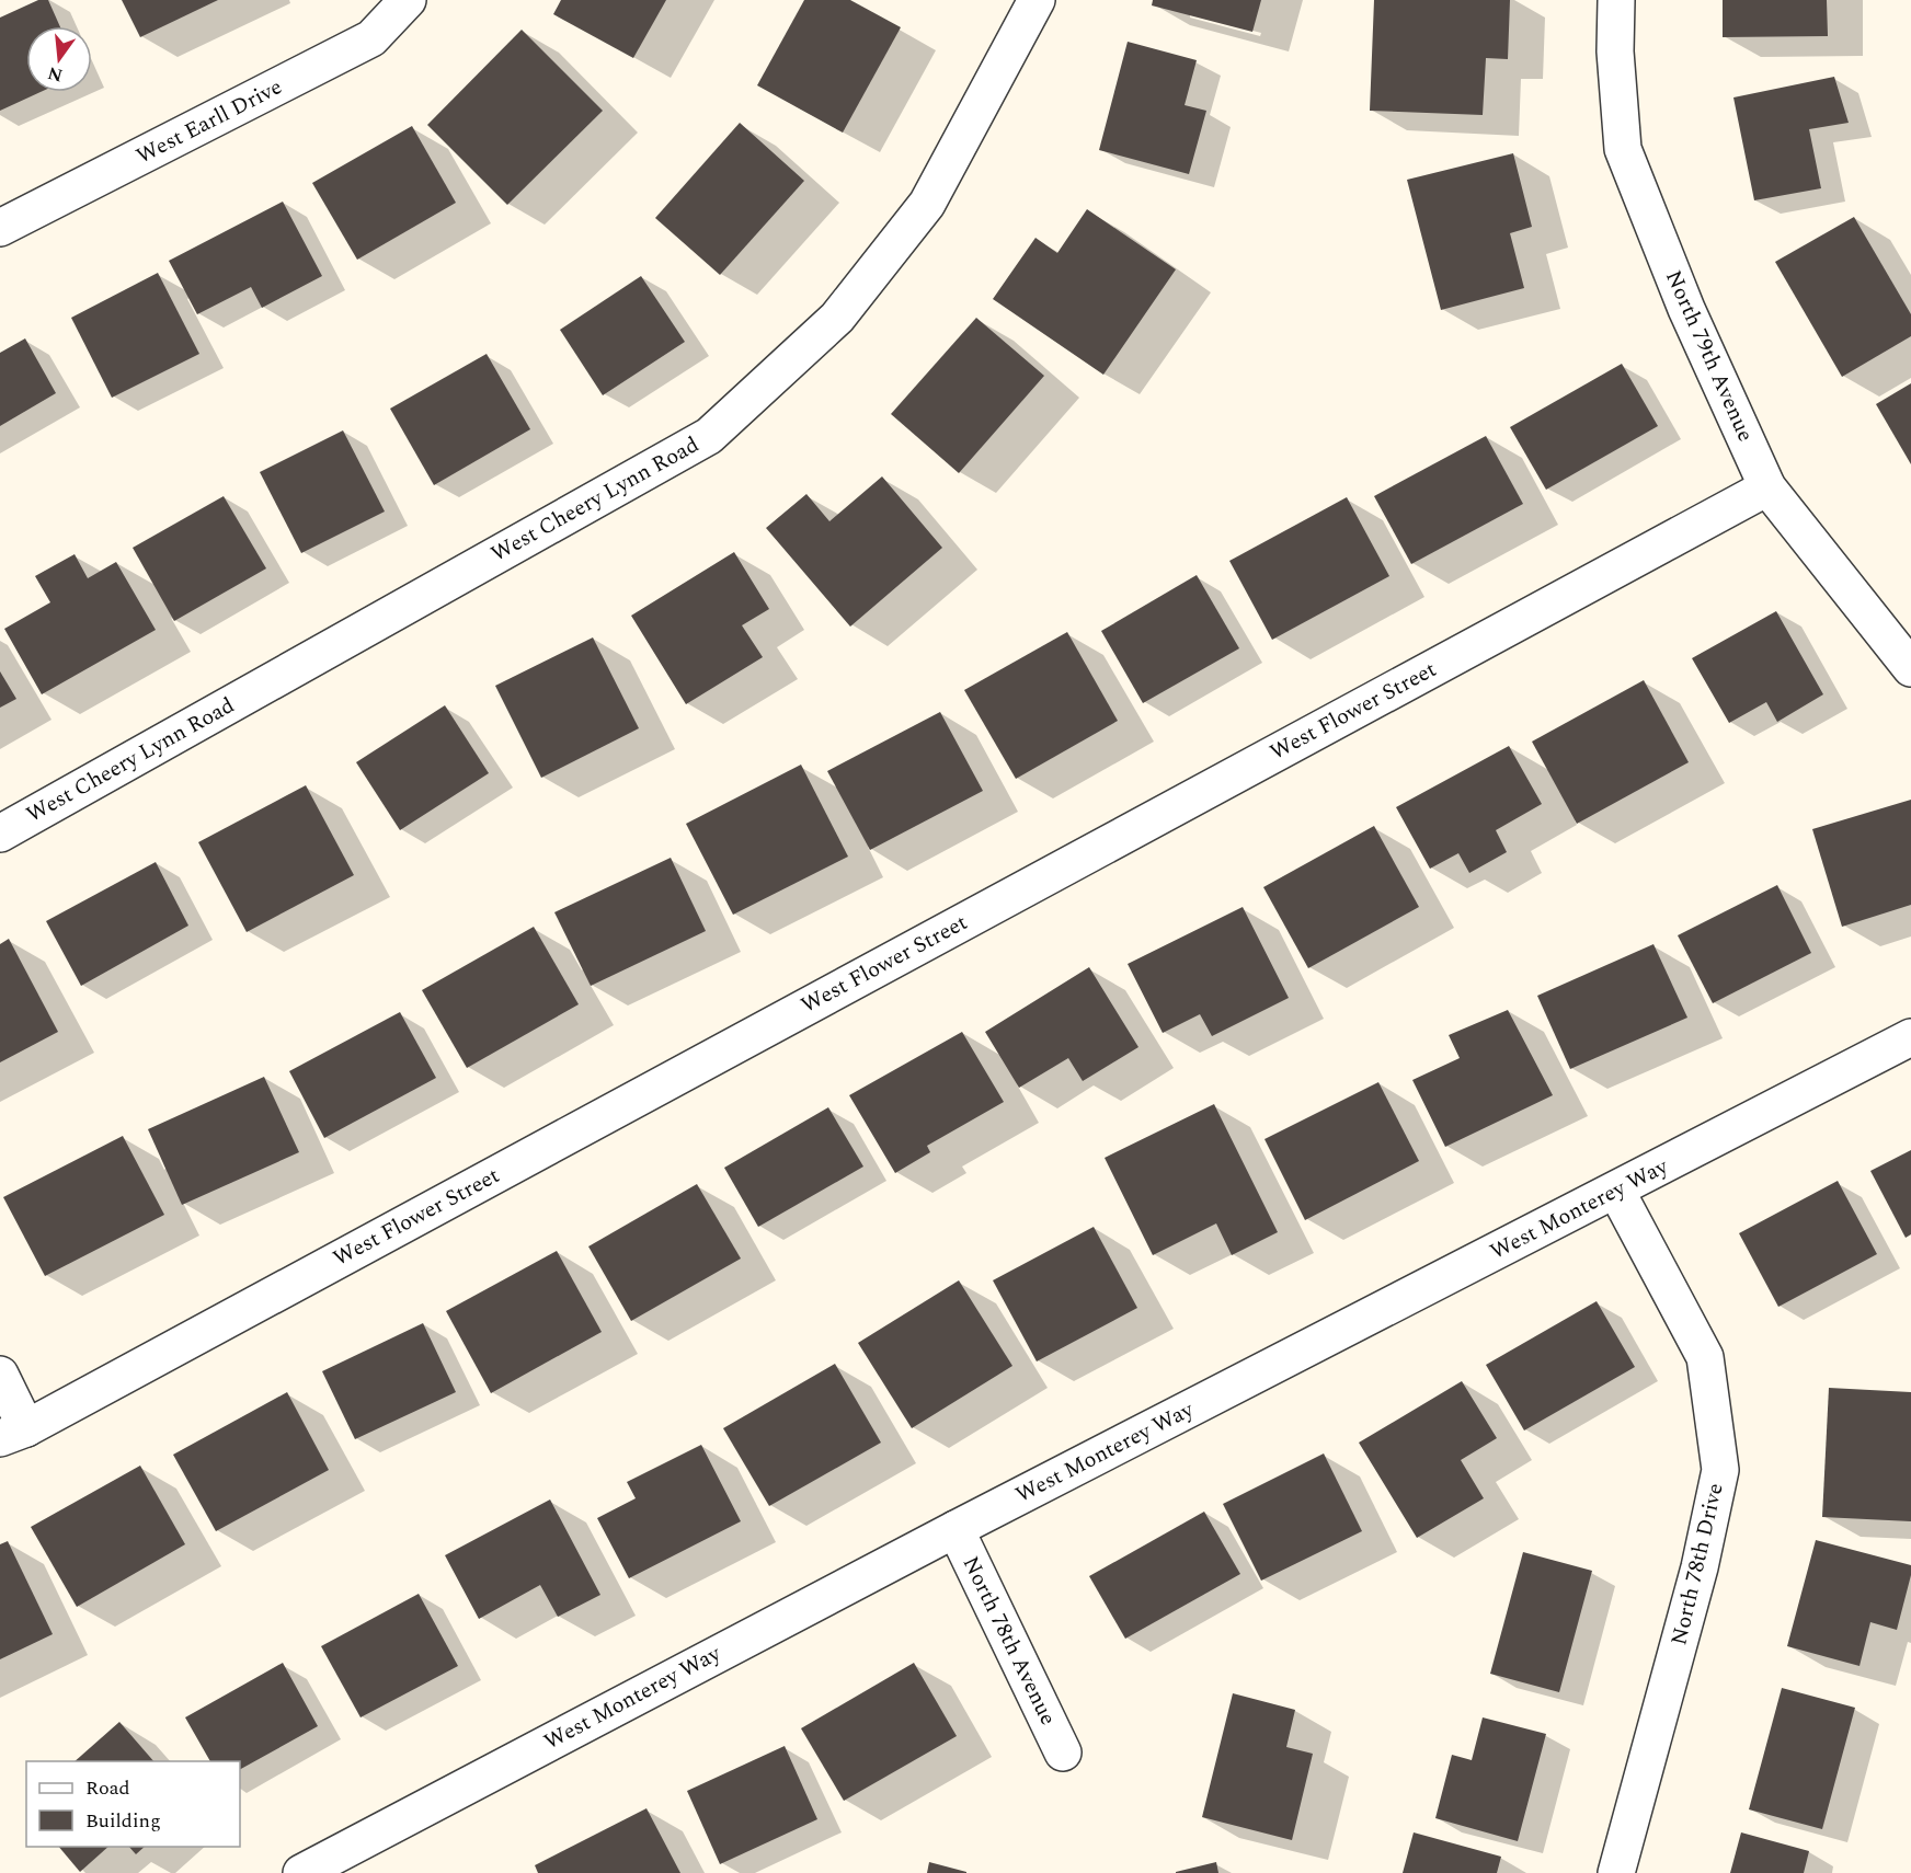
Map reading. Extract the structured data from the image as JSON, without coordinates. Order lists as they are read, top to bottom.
{
  "streets": {
    "street": [
      "West Earll Drive",
      "North 79th Avenue",
      "West Cheery Lynn Road",
      "West Flower Street",
      "West Monterey Way",
      "North 78th Drive",
      "North 78th Avenue"
    ]
  },
  "crossings": [
    ["North 79th Avenue", "West Flower Street"],
    ["West Monterey Way", "North 78th Drive"],
    ["West Monterey Way", "North 78th Avenue"]
  ],
  "legend": ["Road", "Building"],
  "north": "bottom"
}
